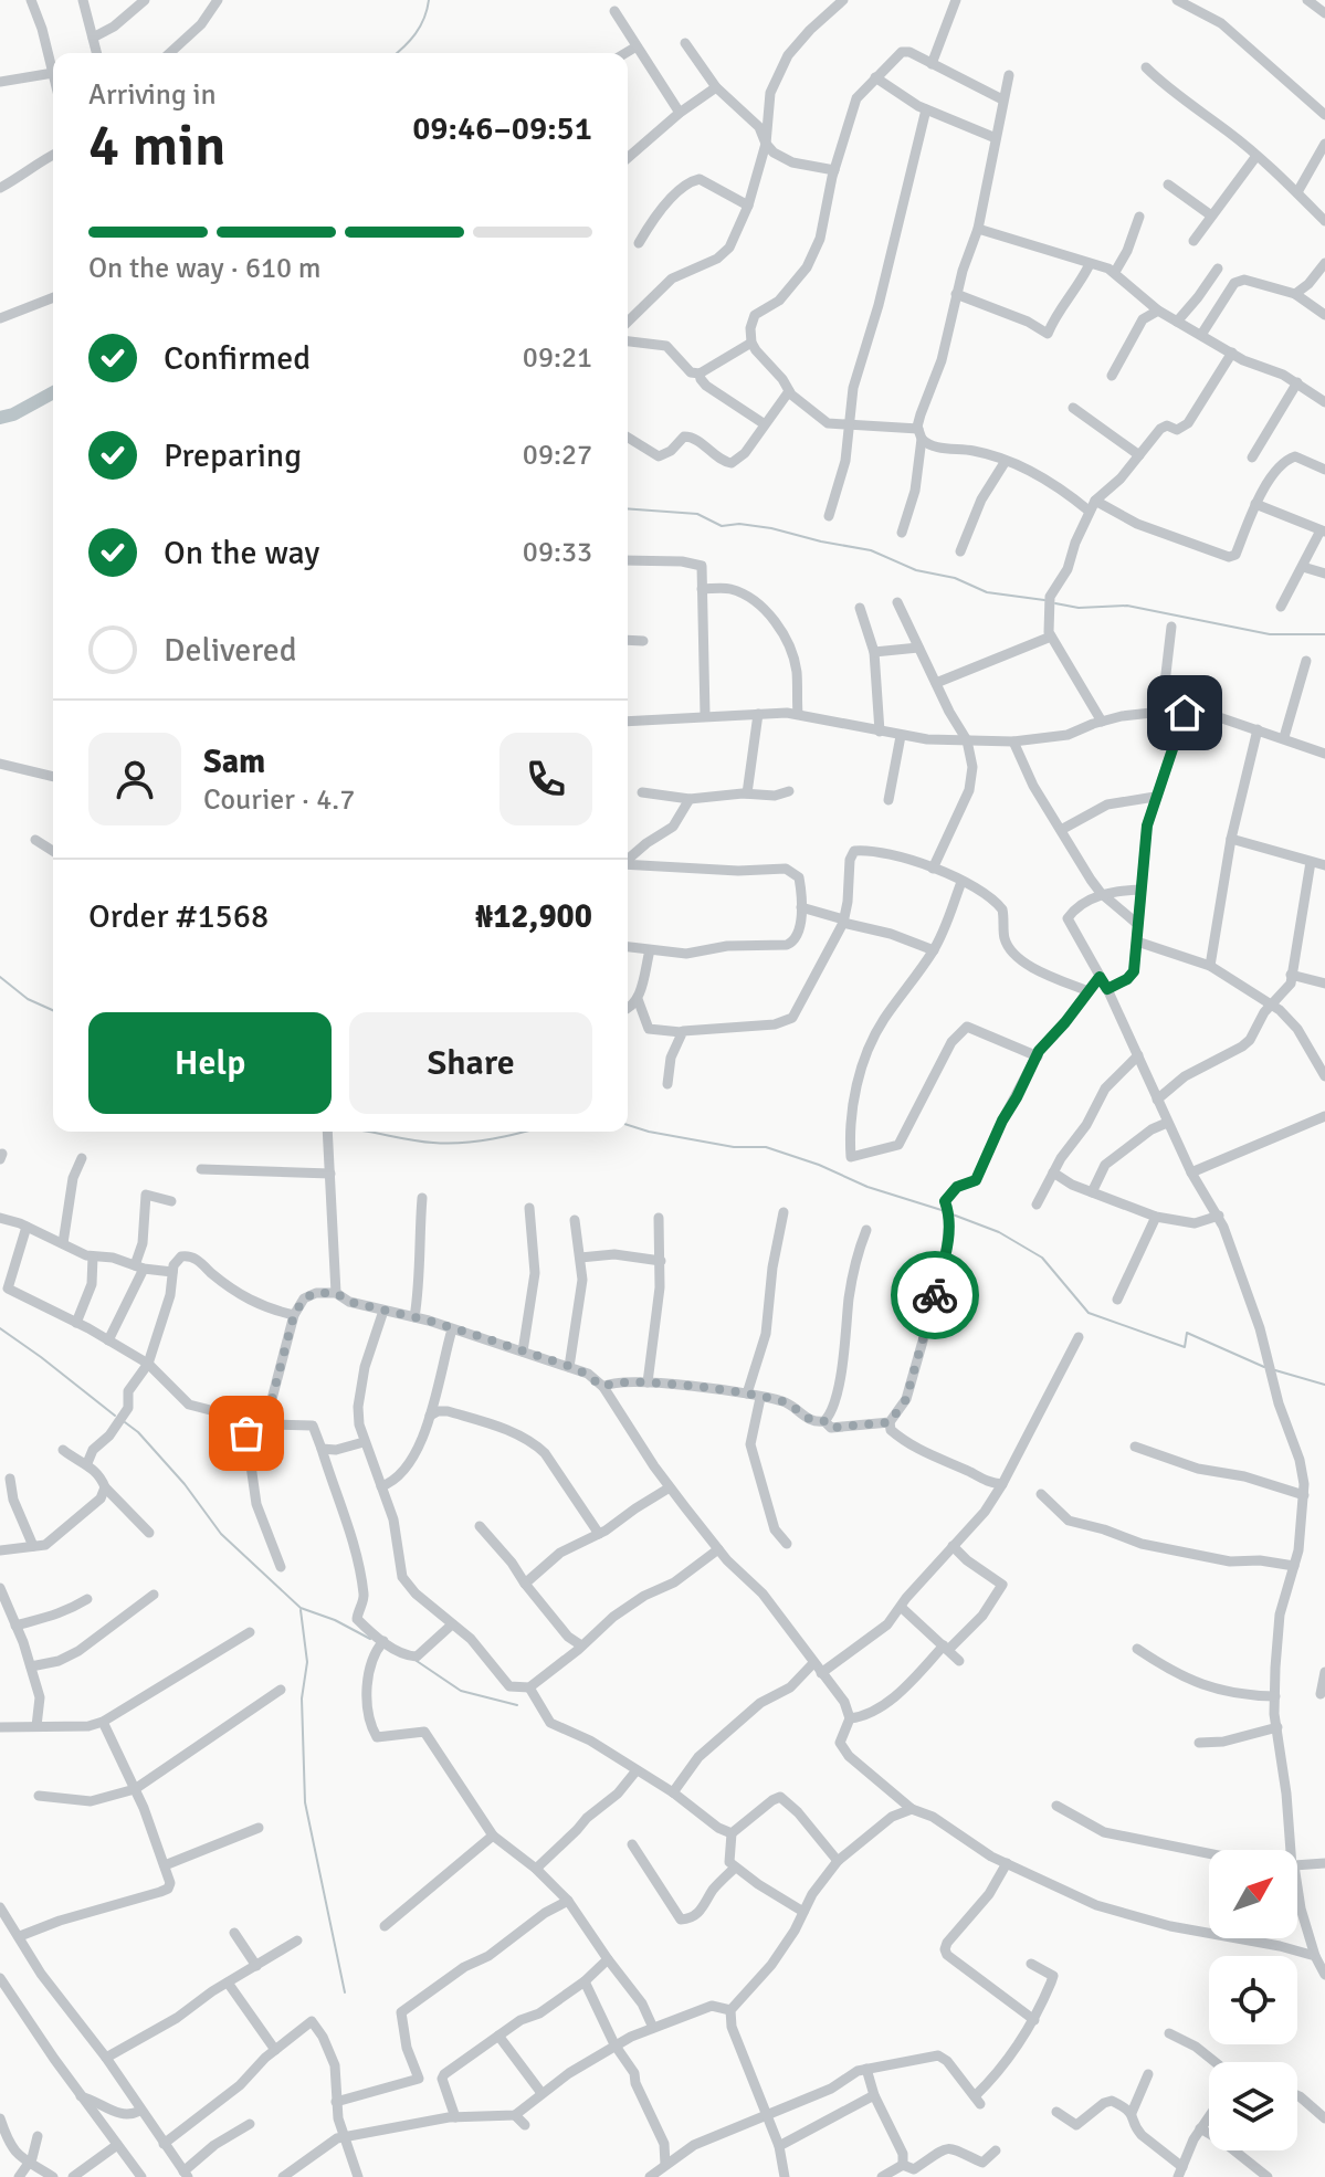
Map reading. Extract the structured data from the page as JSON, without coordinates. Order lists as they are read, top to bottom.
{
  "north": "top right",
  "page": {
    "heading": ["4 min", "Arriving in", "09:46–09:51"],
    "panel": [
      "Sam",
      "Courier · 4.7",
      "Order #1568",
      "₦12,900"
    ],
    "bar": "On the way · 610 m",
    "list": [
      ["Confirmed", "09:21"],
      ["Preparing", "09:27"],
      ["On the way", "09:33"],
      "Delivered"
    ],
    "buttons": ["Help", "Share"]
  }
}
